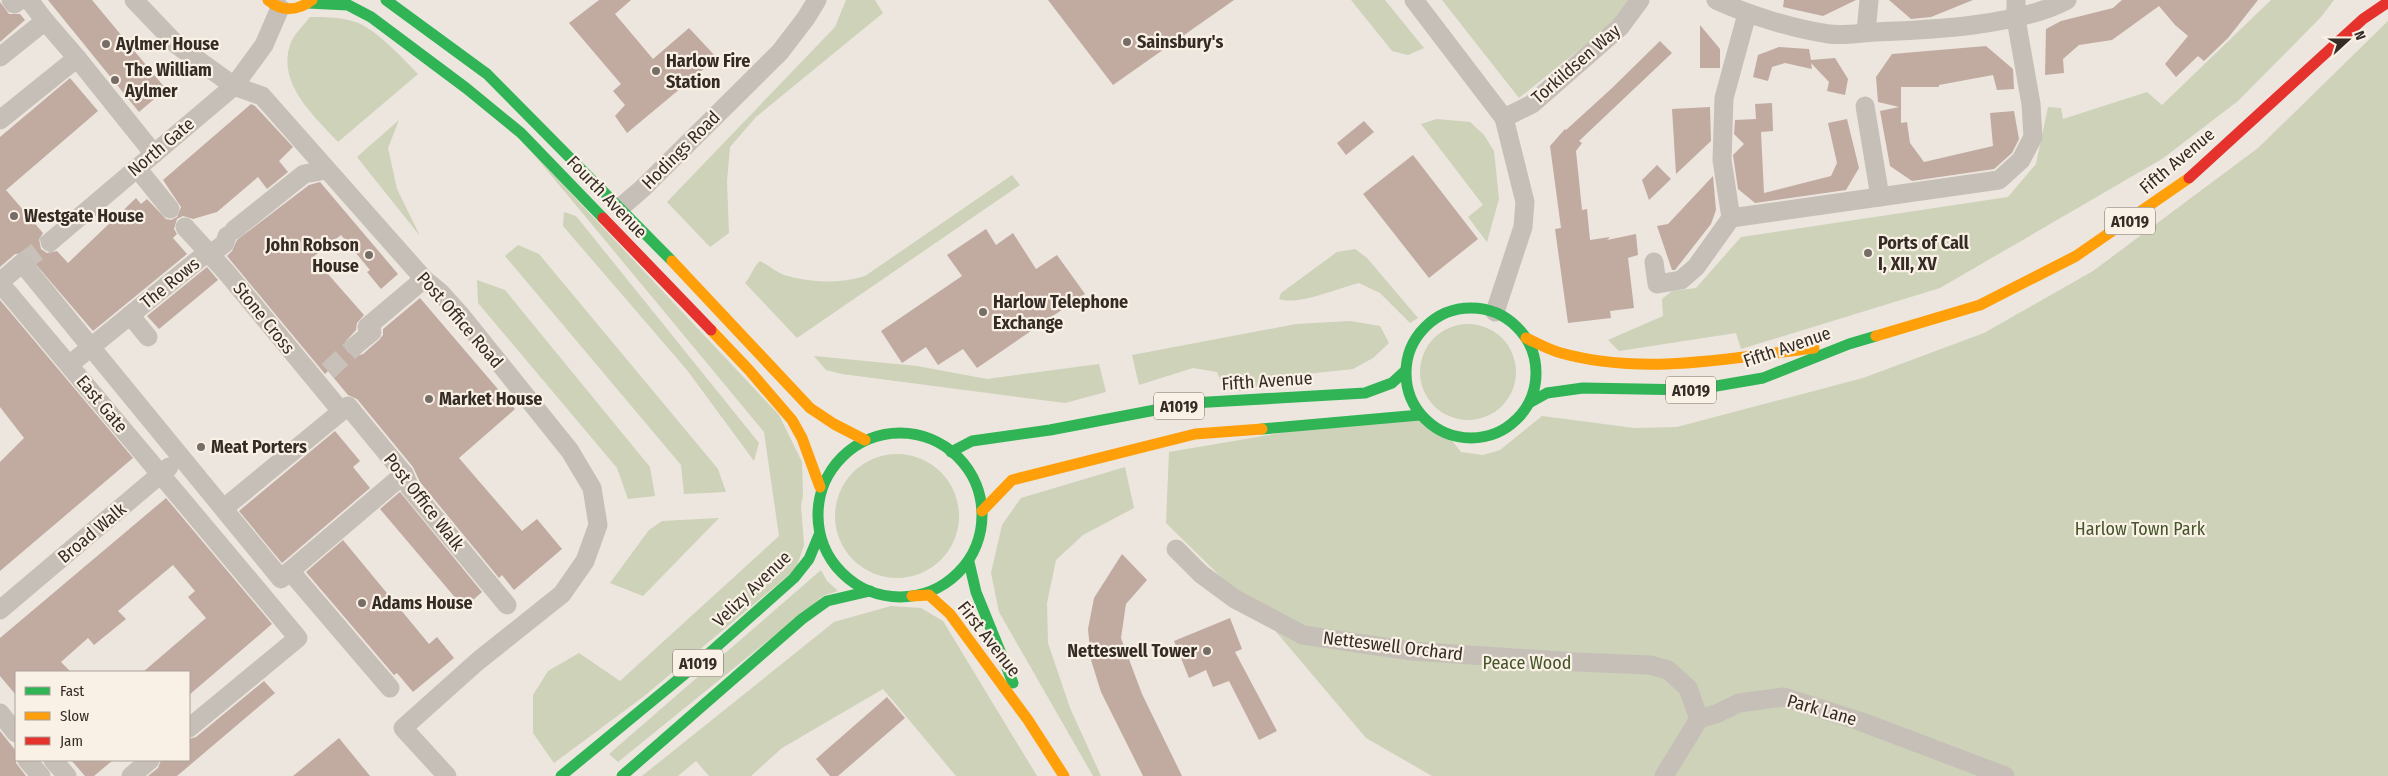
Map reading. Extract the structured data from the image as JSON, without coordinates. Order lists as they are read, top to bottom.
{
  "streets": {
    "main road": [
      "Fifth Avenue",
      "Fourth Avenue",
      "A1019",
      "Velizy Avenue",
      "First Avenue"
    ],
    "street": [
      "Torkildsen Way",
      "North Gate",
      "Hodings Road",
      "The Rows",
      "Stone Cross",
      "Post Office Road",
      "East Gate",
      "Post Office Walk",
      "Broad Walk",
      "Netteswell Orchard",
      "Park Lane"
    ]
  },
  "crossings": [
    ["North Gate", "Fourth Avenue"],
    ["North Gate", "Post Office Road"],
    ["Hodings Road", "Fourth Avenue"],
    ["Fifth Avenue", "Fourth Avenue"],
    ["Fifth Avenue", "A1019"],
    ["Fifth Avenue", "Velizy Avenue"],
    ["Fifth Avenue", "First Avenue"],
    ["Fourth Avenue", "A1019"],
    ["Fourth Avenue", "Velizy Avenue"],
    ["Fourth Avenue", "First Avenue"],
    ["A1019", "Velizy Avenue"],
    ["A1019", "First Avenue"],
    ["The Rows", "Stone Cross"],
    ["The Rows", "East Gate"],
    ["Stone Cross", "Post Office Walk"],
    ["East Gate", "Broad Walk"],
    ["Velizy Avenue", "First Avenue"],
    ["Netteswell Orchard", "Park Lane"]
  ],
  "parks": ["Harlow Town Park", "Peace Wood"],
  "places": [
    "Sainsbury's",
    "Aylmer House",
    "Harlow Fire Station",
    "The William Aylmer",
    "Westgate House",
    "Ports of Call I, XII, XV",
    "John Robson House",
    "Harlow Telephone Exchange",
    "Market House",
    "Meat Porters",
    "Adams House",
    "Netteswell Tower"
  ],
  "legend": ["Fast", "Slow", "Jam"],
  "north": "right"
}
